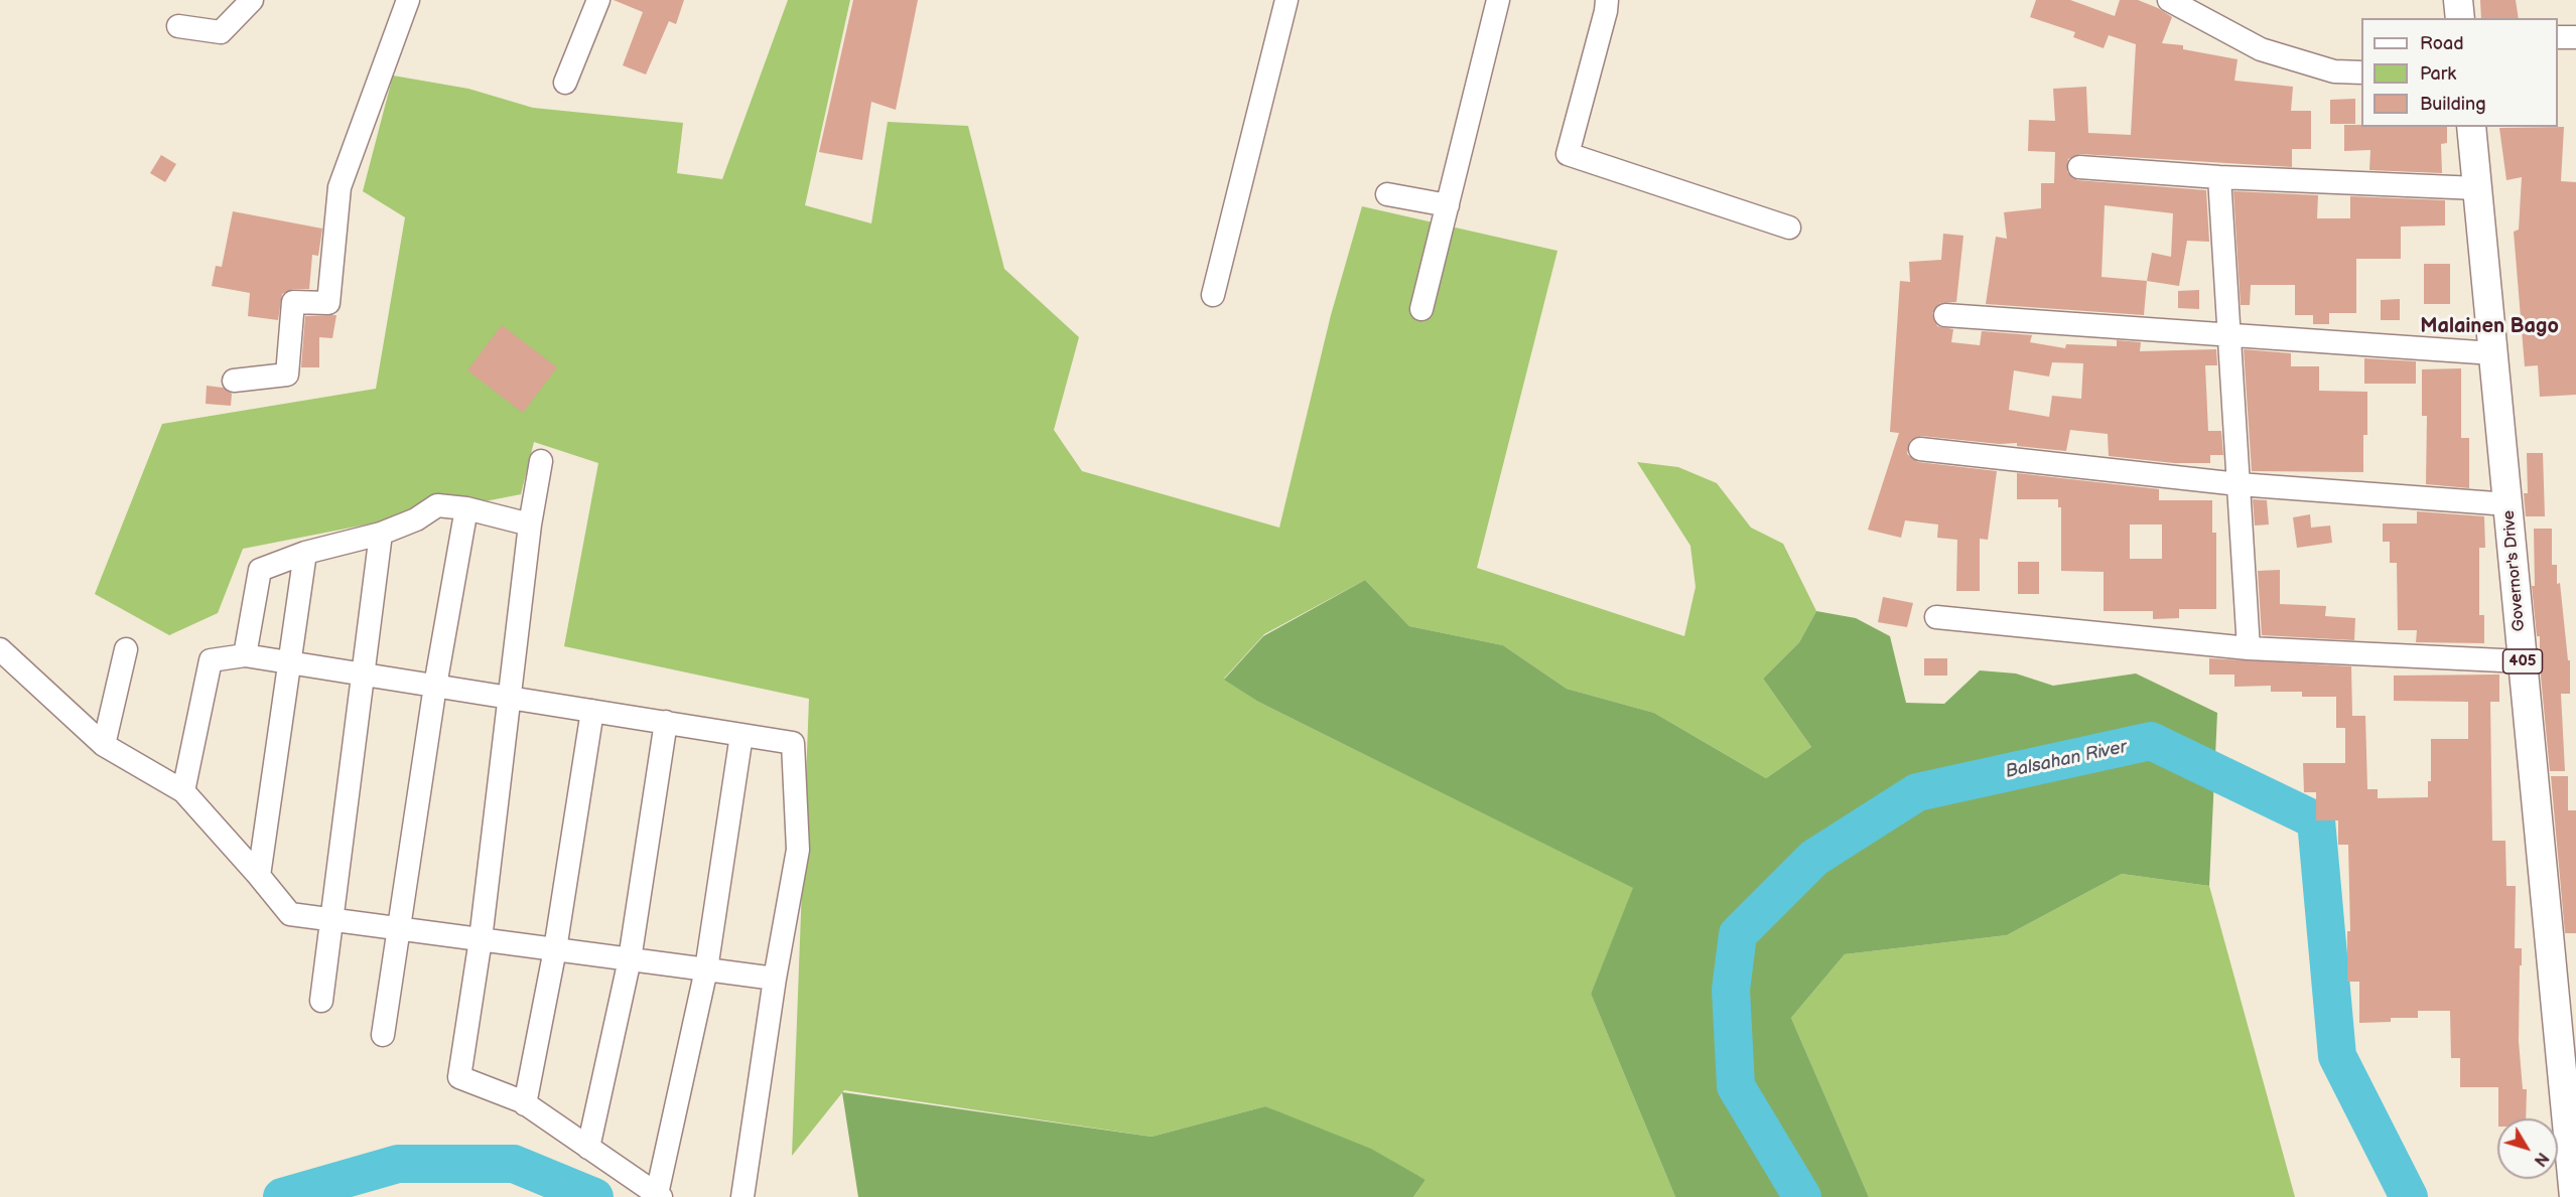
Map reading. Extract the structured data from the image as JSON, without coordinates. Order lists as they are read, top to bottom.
{
  "streets": {
    "main road": ["Governor's Drive", "405"]
  },
  "districts": ["Malainen Bago"],
  "water": ["Balsahan River"],
  "legend": ["Road", "Park", "Building"],
  "north": "bottom right"
}
